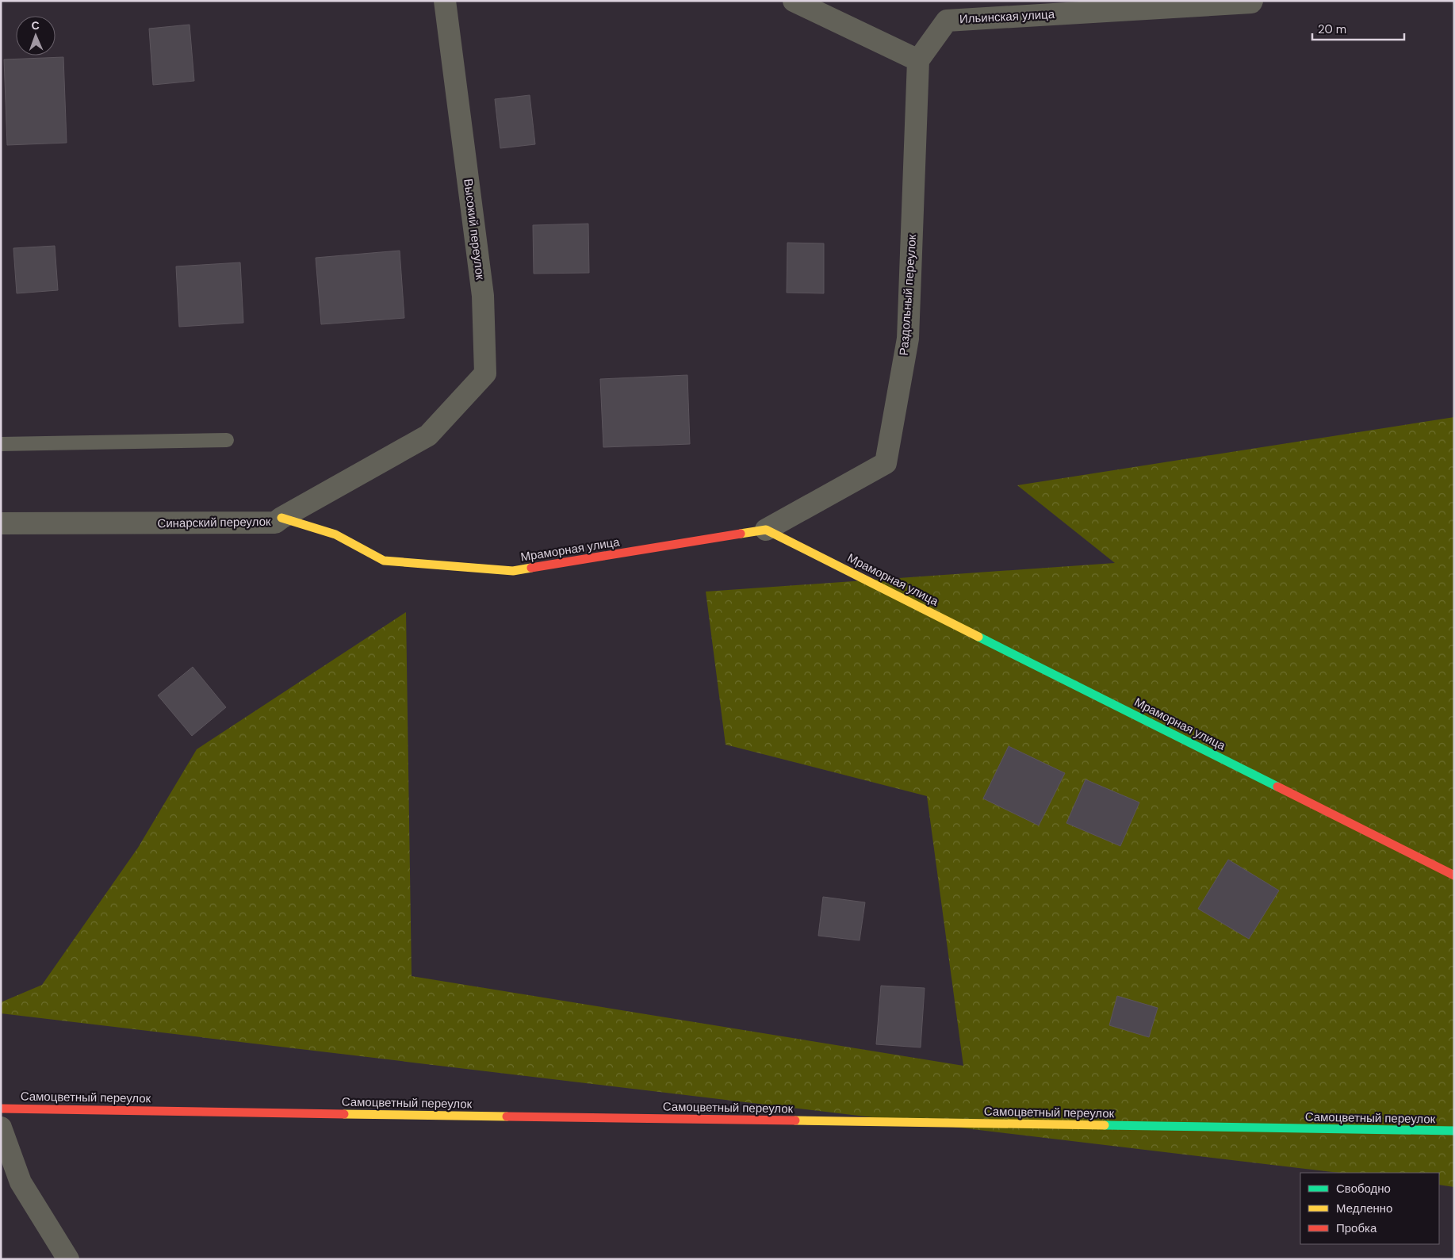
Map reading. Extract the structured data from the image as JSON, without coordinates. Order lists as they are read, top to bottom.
{
  "streets": {
    "street": [
      "Ильинская улица",
      "Высокий переулок",
      "Раздольный переулок",
      "Синарский переулок",
      "Мраморная улица",
      "Самоцветный переулок"
    ]
  },
  "crossings": [
    ["Ильинская улица", "Раздольный переулок"],
    ["Высокий переулок", "Синарский переулок"],
    ["Раздольный переулок", "Мраморная улица"],
    ["Синарский переулок", "Мраморная улица"]
  ],
  "legend": ["Свободно", "Медленно", "Пробка"],
  "scale_bar": "20 m",
  "north": "top"
}
